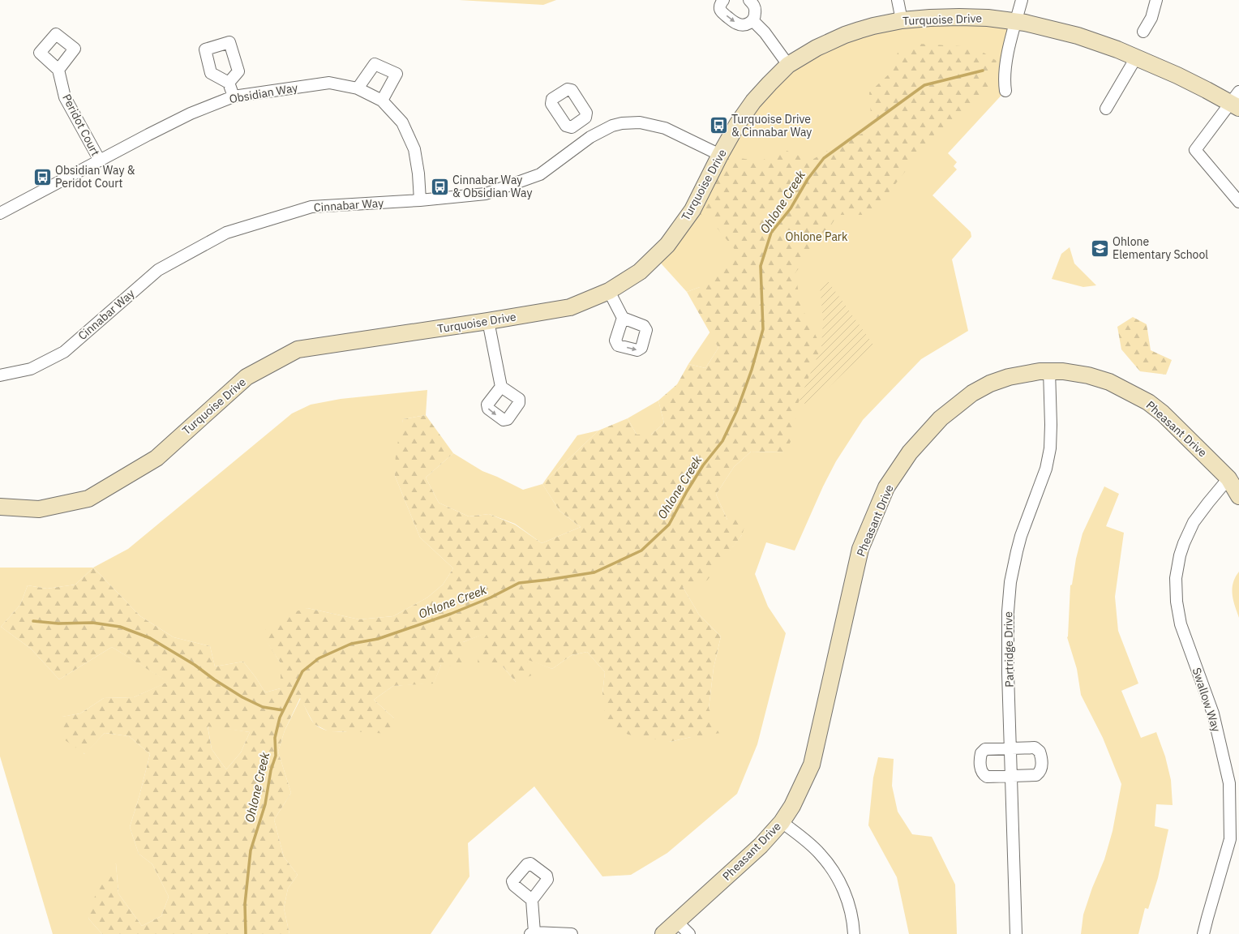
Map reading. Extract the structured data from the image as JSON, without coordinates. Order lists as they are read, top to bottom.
{
  "streets": {
    "street": [
      "Turquoise Drive",
      "Obsidian Way",
      "Peridot Court",
      "Cinnabar Way",
      "Pheasant Drive",
      "Partridge Drive",
      "Swallow Way"
    ]
  },
  "crossings": [
    ["Turquoise Drive", "Cinnabar Way"],
    ["Obsidian Way", "Peridot Court"],
    ["Obsidian Way", "Cinnabar Way"],
    ["Pheasant Drive", "Partridge Drive"],
    ["Pheasant Drive", "Swallow Way"]
  ],
  "water": ["Ohlone Creek"],
  "parks": ["Ohlone Park"],
  "places": {
    "bus stop": ["Turquoise Drive & Cinnabar Way", "Obsidian Way & Peridot Court", "Cinnabar Way & Obsidian Way"],
    "school or university": ["Ohlone Elementary School"]
  }
}
